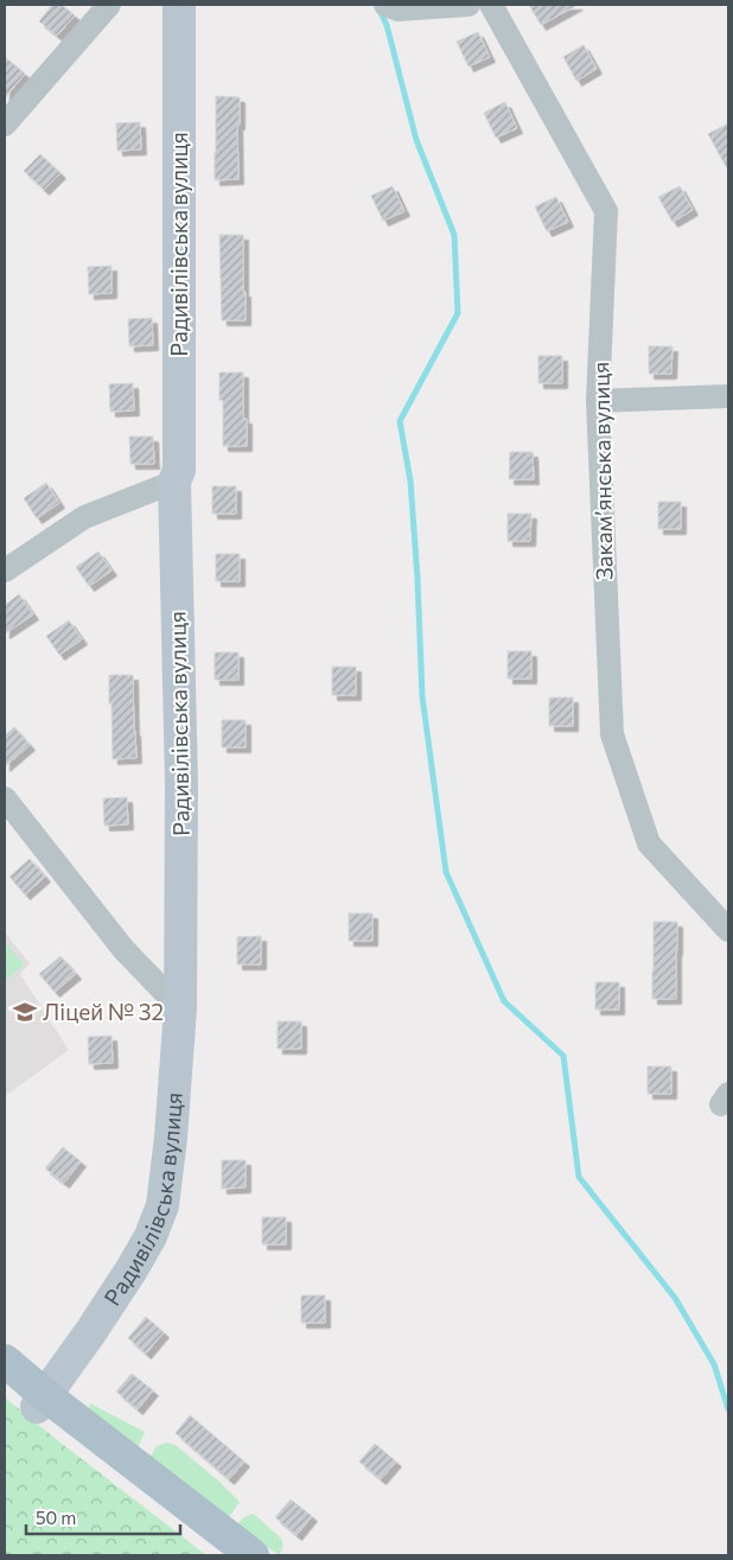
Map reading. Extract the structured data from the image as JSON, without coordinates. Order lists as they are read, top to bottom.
{
  "streets": {
    "street": ["Радивілівська вулиця", "Закамʼянська вулиця"]
  },
  "places": {
    "school or university": ["Ліцей № 32"]
  },
  "scale_bar": "50 m"
}
